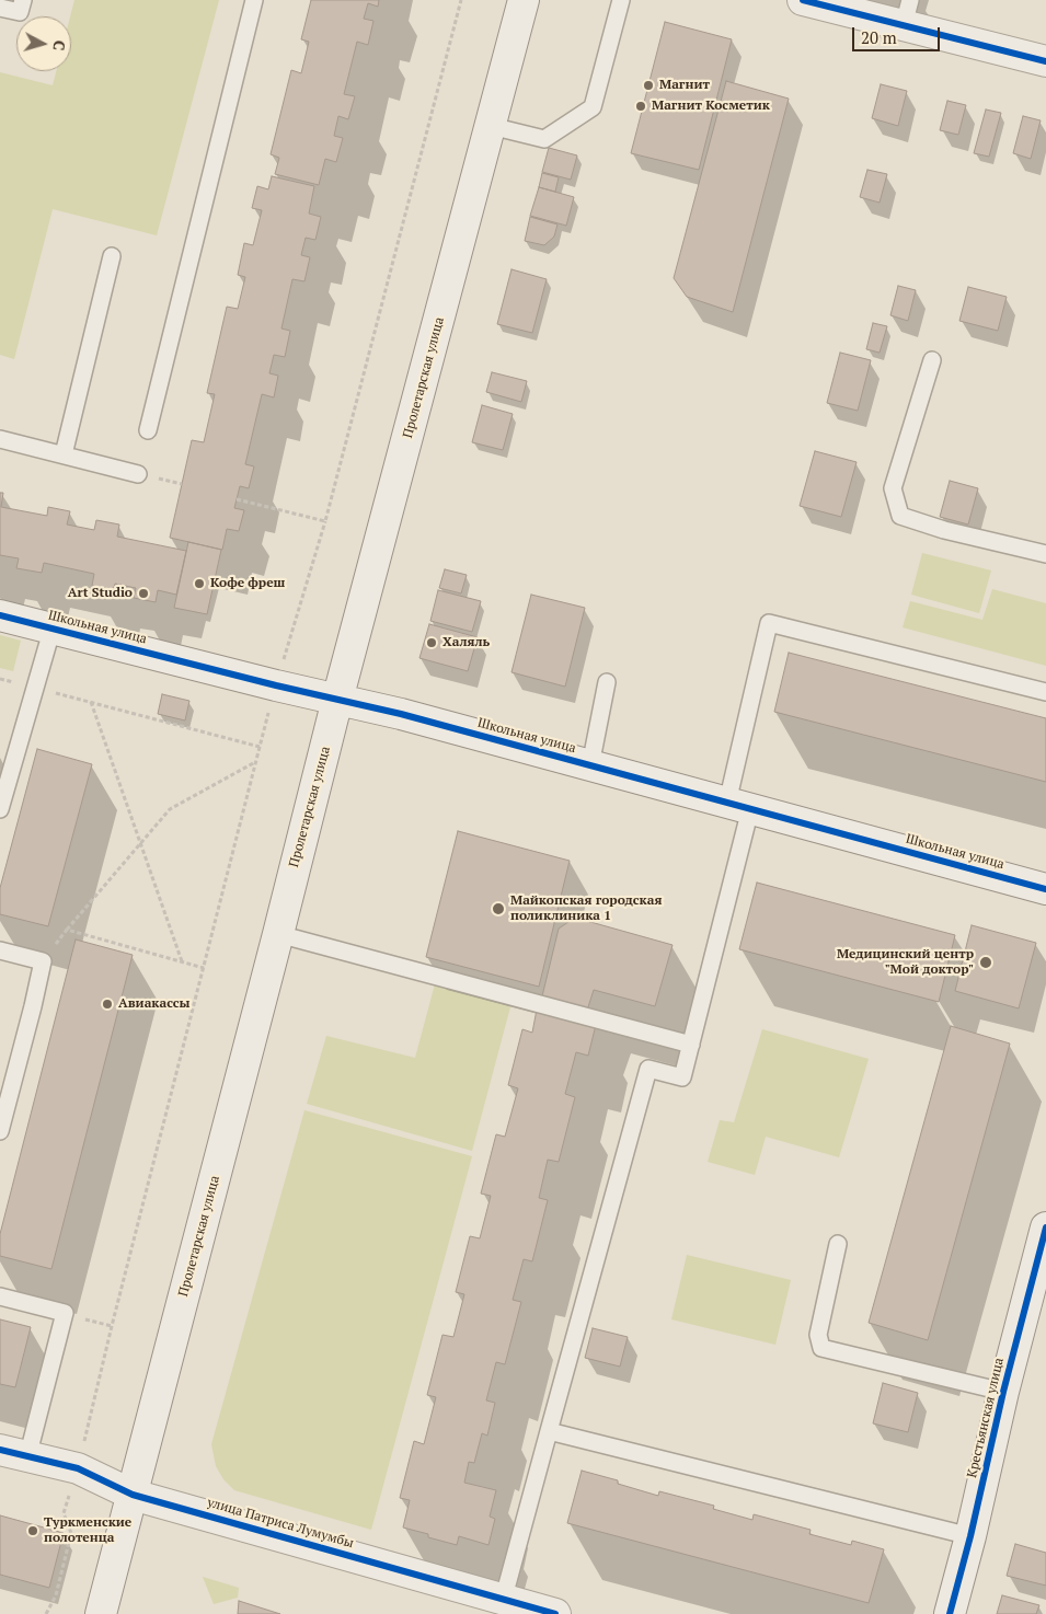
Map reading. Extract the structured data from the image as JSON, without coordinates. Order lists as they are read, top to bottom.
{
  "streets": {
    "street": [
      "Пролетарская улица",
      "Школьная улица",
      "Крестьянская улица",
      "улица Патриса Лумумбы"
    ]
  },
  "crossings": [
    ["Пролетарская улица", "Школьная улица"],
    ["Пролетарская улица", "улица Патриса Лумумбы"]
  ],
  "places": [
    "Магнит",
    "Магнит Косметик",
    "Кофе фреш",
    "Art Studio",
    "Халяль",
    "Майкопская городская поликлиника 1",
    "Медицинский центр \"Мой доктор\"",
    "Авиакассы",
    "Туркменские полотенца"
  ],
  "scale_bar": "20 m",
  "north": "right"
}
